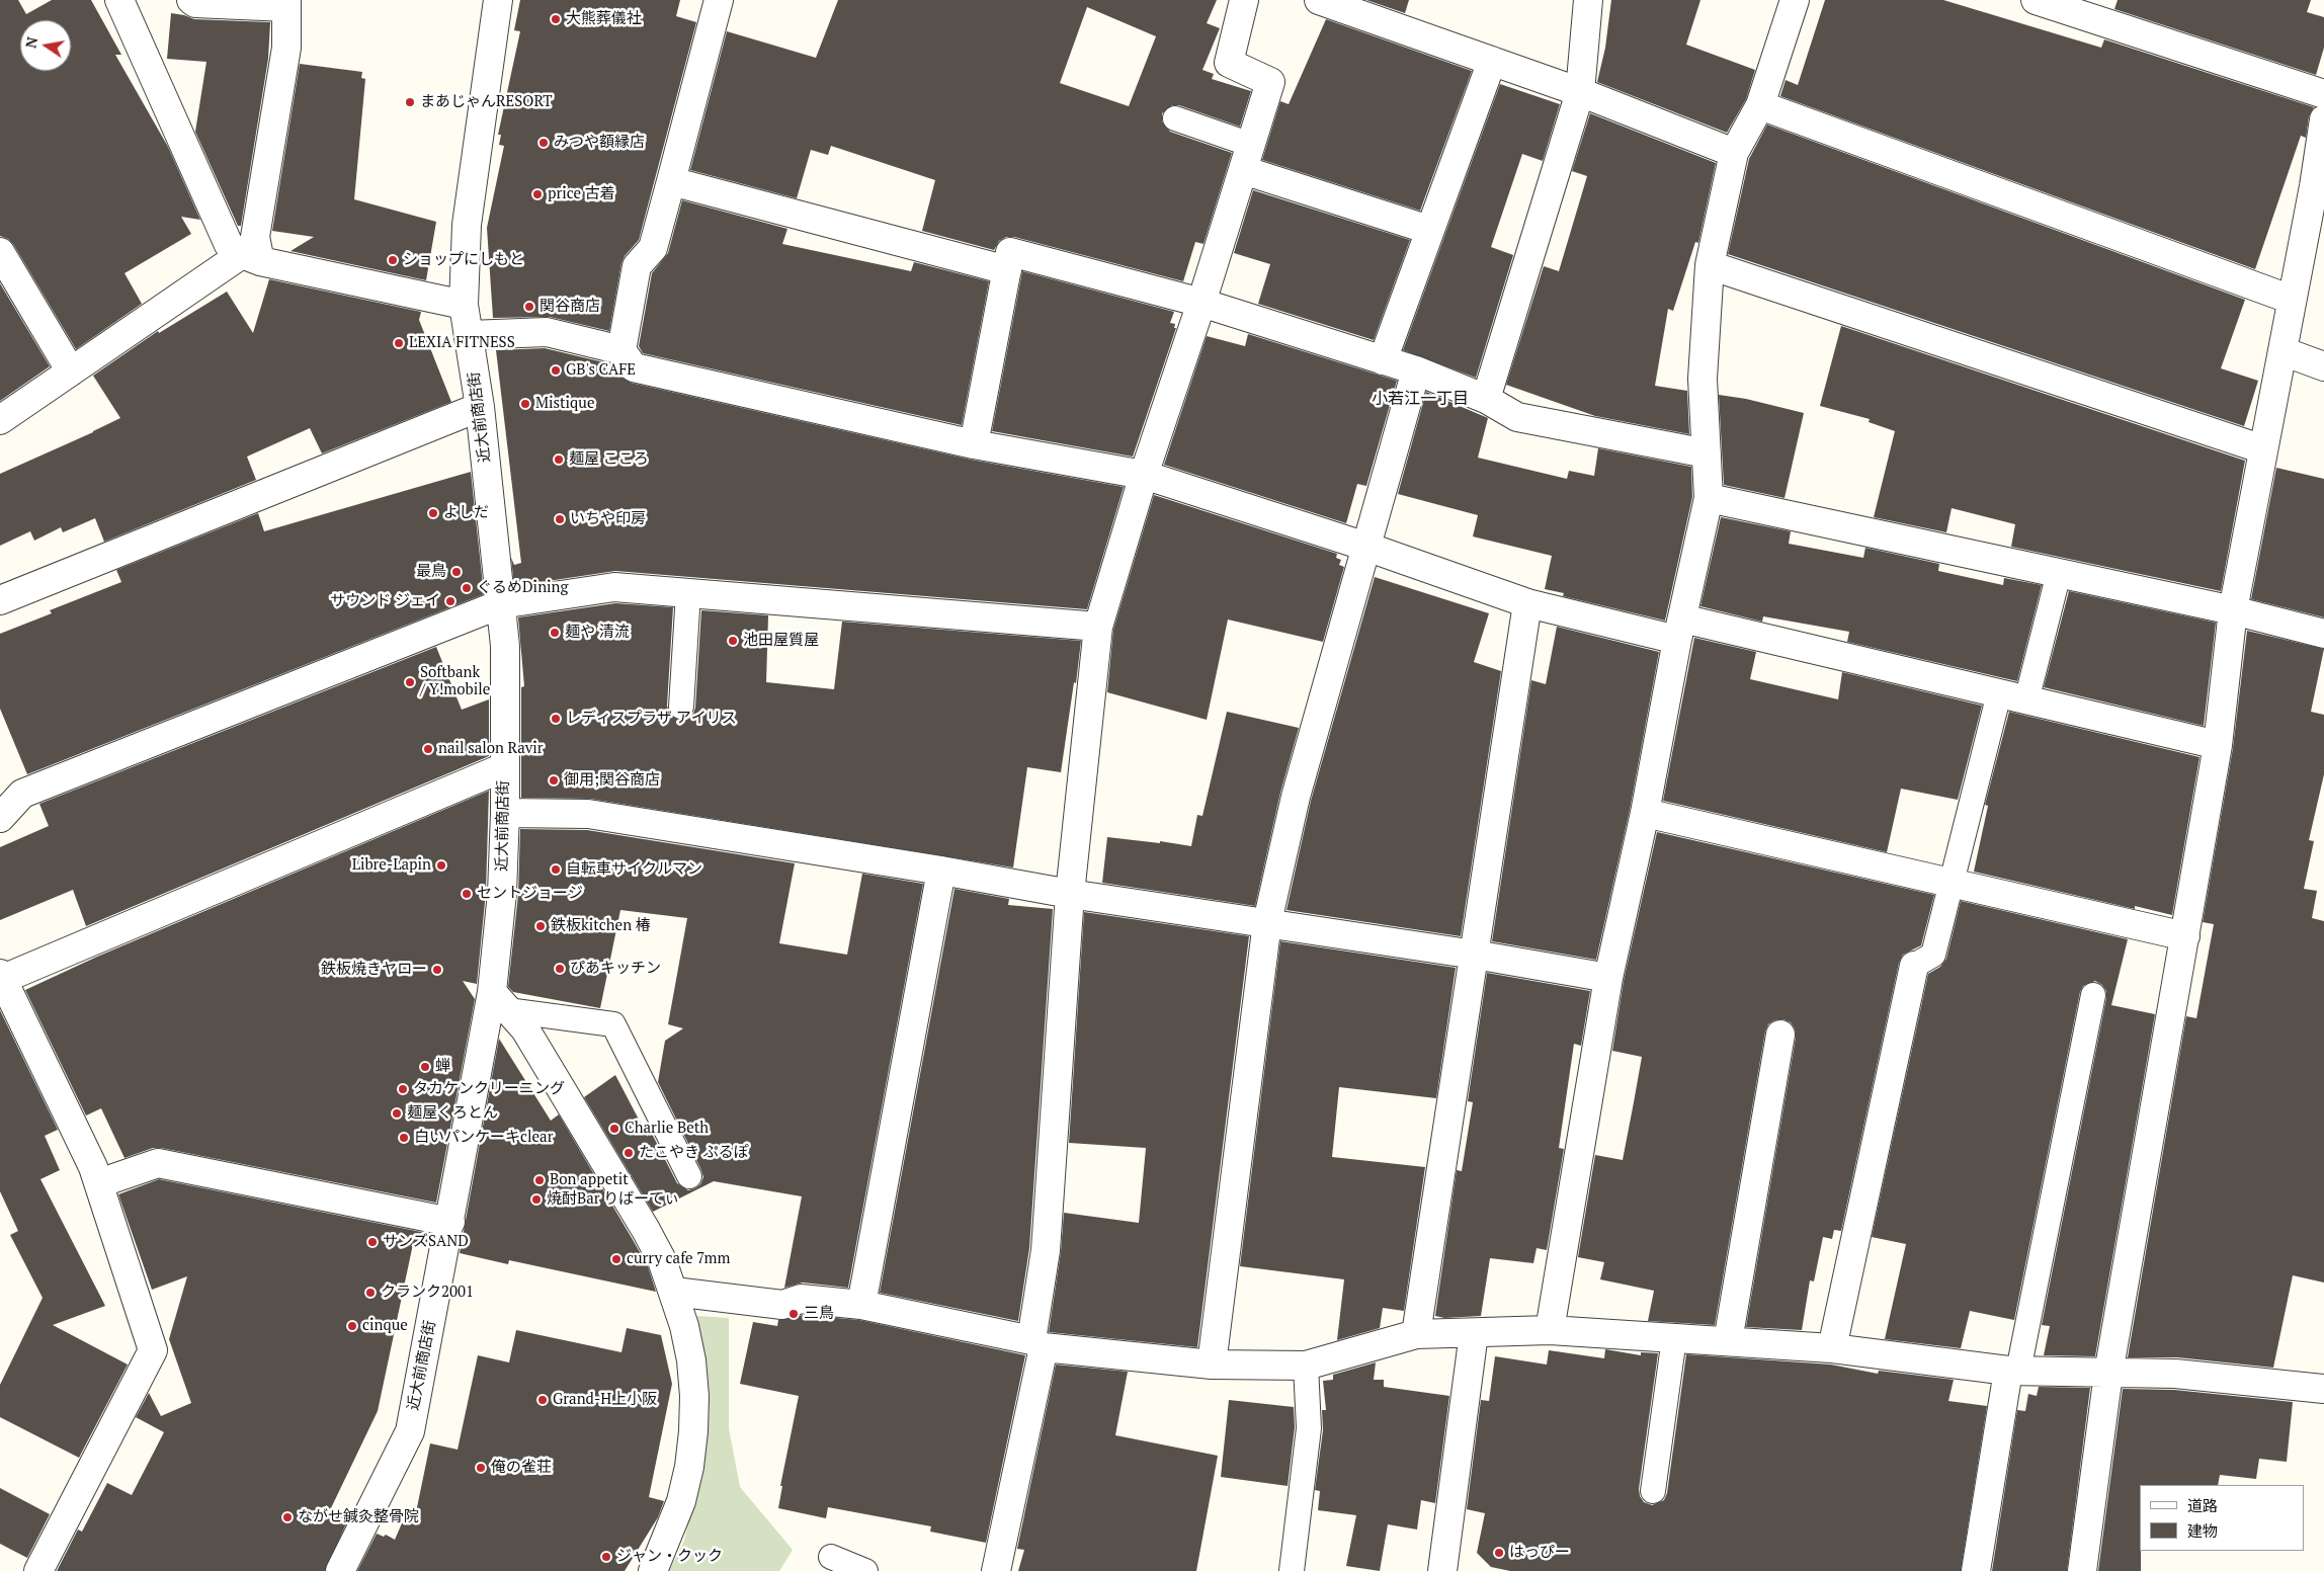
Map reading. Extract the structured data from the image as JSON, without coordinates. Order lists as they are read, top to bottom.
{
  "streets": {
    "street": ["近大前商店街"]
  },
  "districts": ["小若江一丁目"],
  "places": [
    "大熊葬儀社",
    "まあじゃんRESORT",
    "みつや額縁店",
    "price 古着",
    "ショップにしもと",
    "関谷商店",
    "LEXIA FITNESS",
    "GB's CAFE",
    "Mistique",
    "麺屋 こころ",
    "よしだ",
    "いちや印房",
    "最鳥",
    "ぐるめDining",
    "サウンド ジェイ",
    "麺や 清流",
    "池田屋質屋",
    "Softbank / Y!mobile",
    "レディスプラザ アイリス",
    "nail salon Ravir",
    "御用;関谷商店",
    "Libre-Lapin",
    "自転車サイクルマン",
    "セントジョージ",
    "鉄板kitchen 椿",
    "ぴあキッチン",
    "鉄板焼きヤロー",
    "蝉",
    "タカケンクリーニング",
    "麺屋くろとん",
    "Charlie Beth",
    "白いパンケーキclear",
    "たこやき ぷるぽ",
    "Bon appetit",
    "焼酎Bar りばーてぃ",
    "サンズSAND",
    "curry cafe 7mm",
    "クランク2001",
    "三鳥",
    "cinque",
    "Grand-H上小阪",
    "俺の雀荘",
    "ながせ鍼灸整骨院",
    "はっぴー",
    "ジャン・クック"
  ],
  "legend": ["道路", "建物"],
  "north": "left"
}
